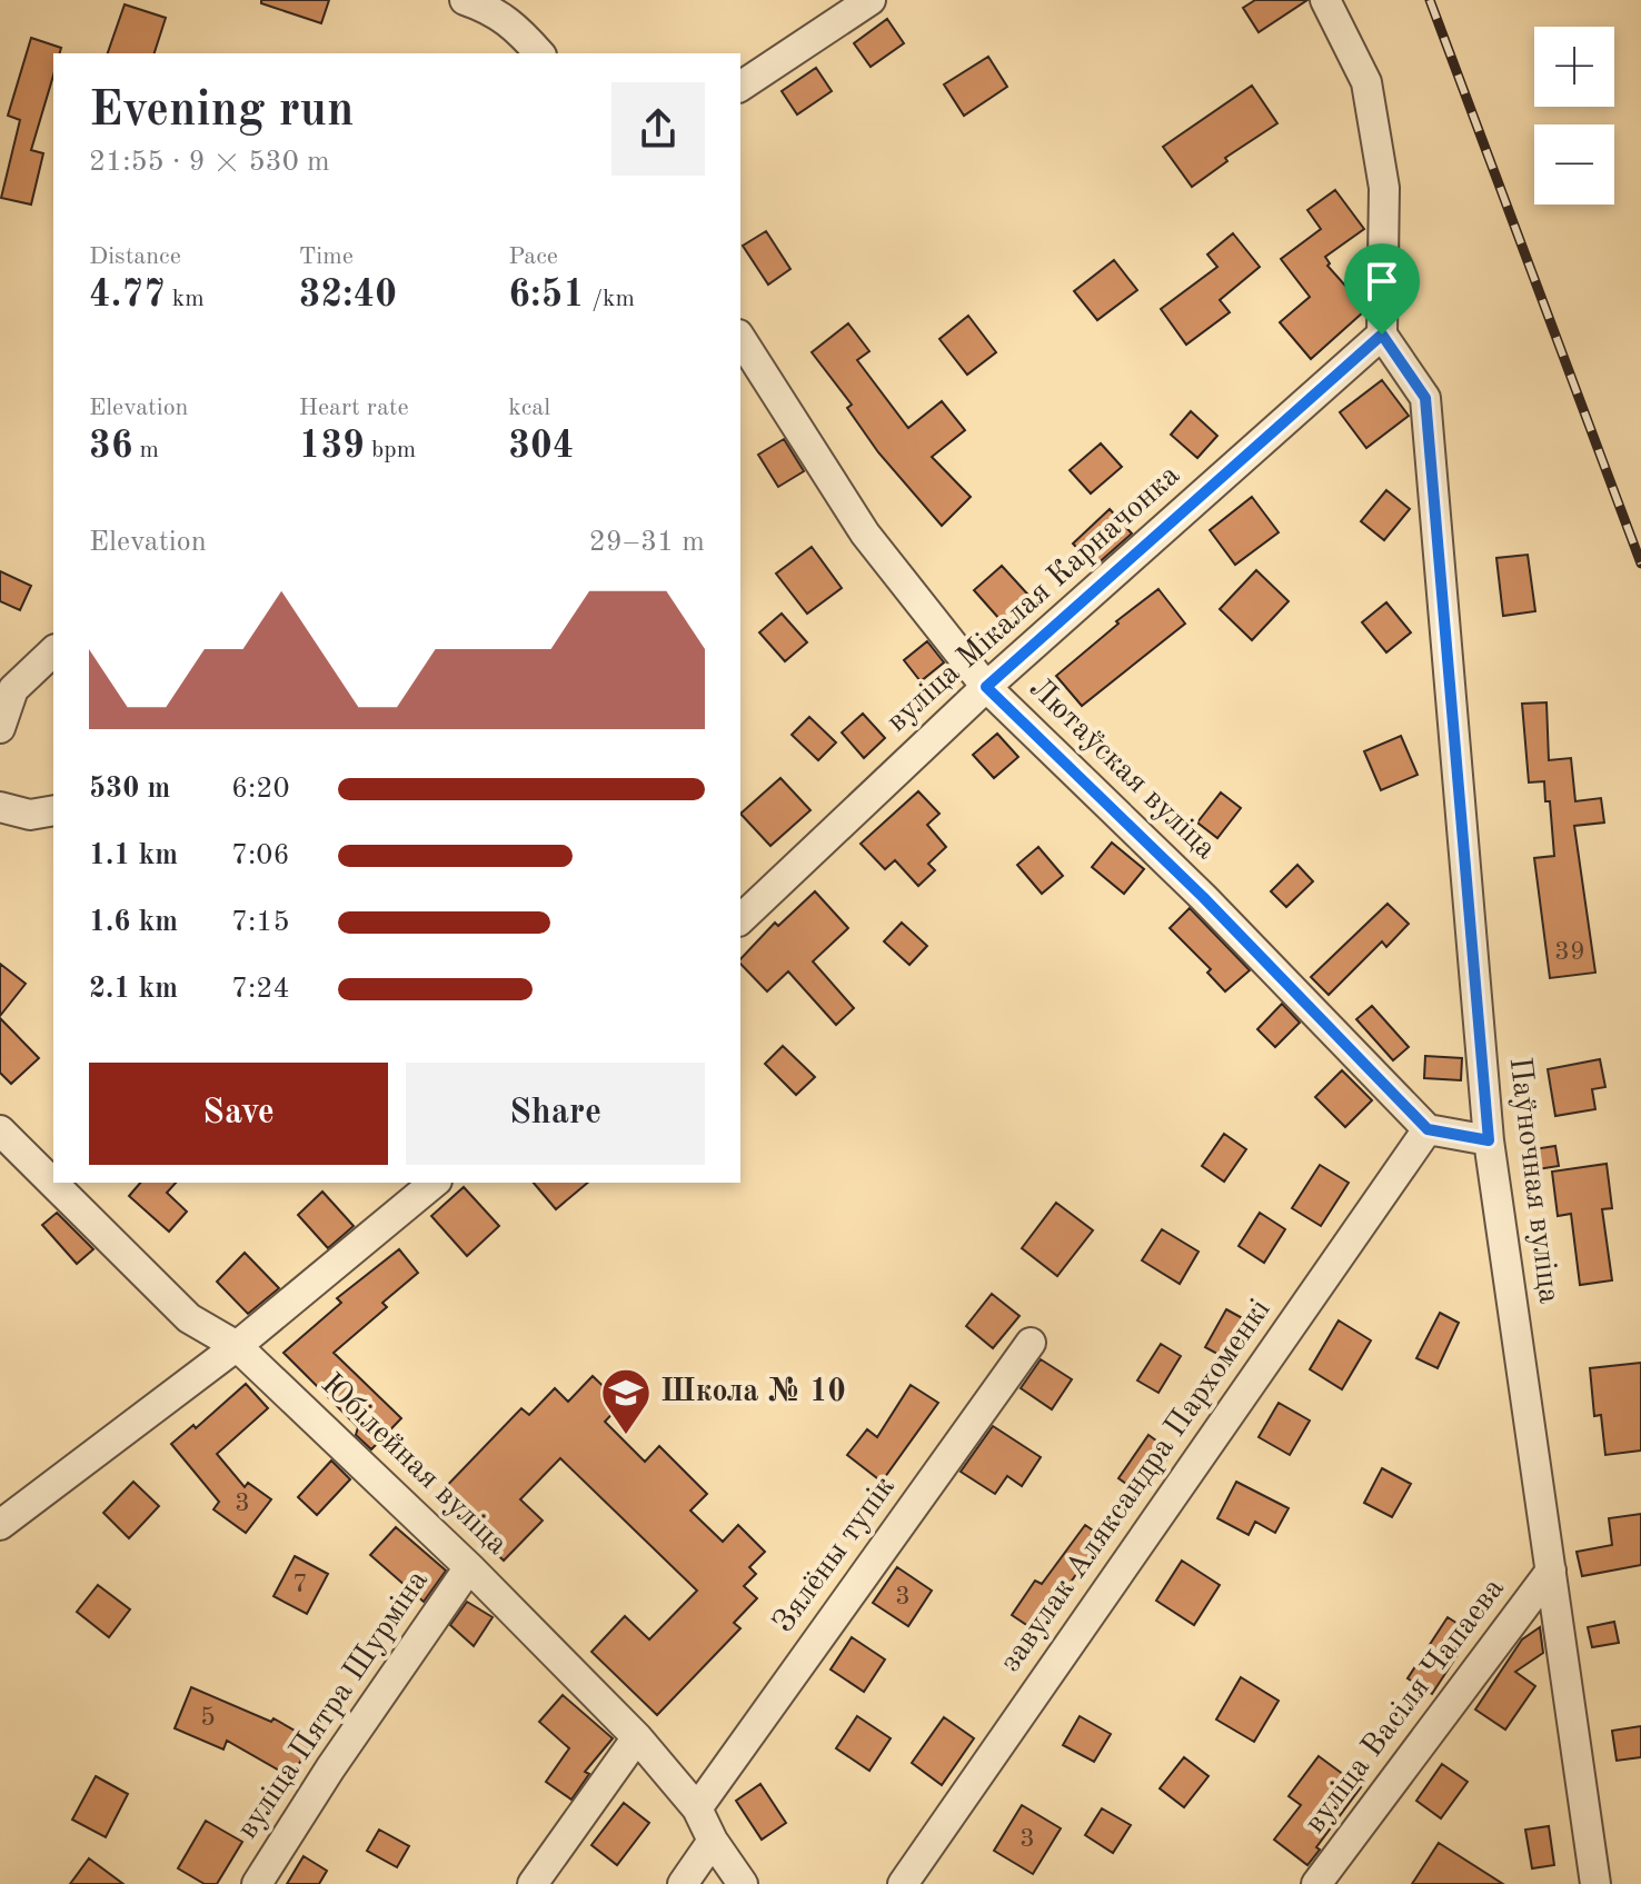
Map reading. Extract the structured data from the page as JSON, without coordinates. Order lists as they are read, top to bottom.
{
  "streets": {
    "street": [
      "вуліца Мікалая Карначонка",
      "Лютаўская вуліца",
      "Паўночная вуліца",
      "Юбілейная вуліца",
      "завулак Аляксандра Пархоменкі",
      "Зялёны тупік",
      "вуліца Пятра Шурміна",
      "вуліца Васіля Чапаева"
    ]
  },
  "crossings": [
    ["вуліца Мікалая Карначонка", "Лютаўская вуліца"],
    ["вуліца Мікалая Карначонка", "Паўночная вуліца"],
    ["Лютаўская вуліца", "завулак Аляксандра Пархоменкі"],
    ["Паўночная вуліца", "вуліца Васіля Чапаева"],
    ["Юбілейная вуліца", "Зялёны тупік"],
    ["Юбілейная вуліца", "вуліца Пятра Шурміна"]
  ],
  "places": {
    "school or university": ["Школа № 10"]
  },
  "house_numbers": [
    "39",
    "3",
    "7",
    "3",
    "5",
    "3"
  ],
  "page": {
    "map_buttons": ["+", "−"],
    "heading": ["Evening run", "21:55 · 9 × 530 m"],
    "stats": [
      ["Distance", "4.77 km"],
      ["Time", "32:40"],
      ["Pace", "6:51 /km"],
      ["Elevation", "36 m"],
      ["Heart rate", "139 bpm"],
      ["kcal", "304"]
    ],
    "chart": ["Elevation", "29–31 m"],
    "list": [
      {
        "name": "530 m",
        "note": "6:20"
      },
      {
        "name": "1.1 km",
        "note": "7:06"
      },
      {
        "name": "1.6 km",
        "note": "7:15"
      },
      {
        "name": "2.1 km",
        "note": "7:24"
      }
    ],
    "buttons": ["Save", "Share"]
  }
}
